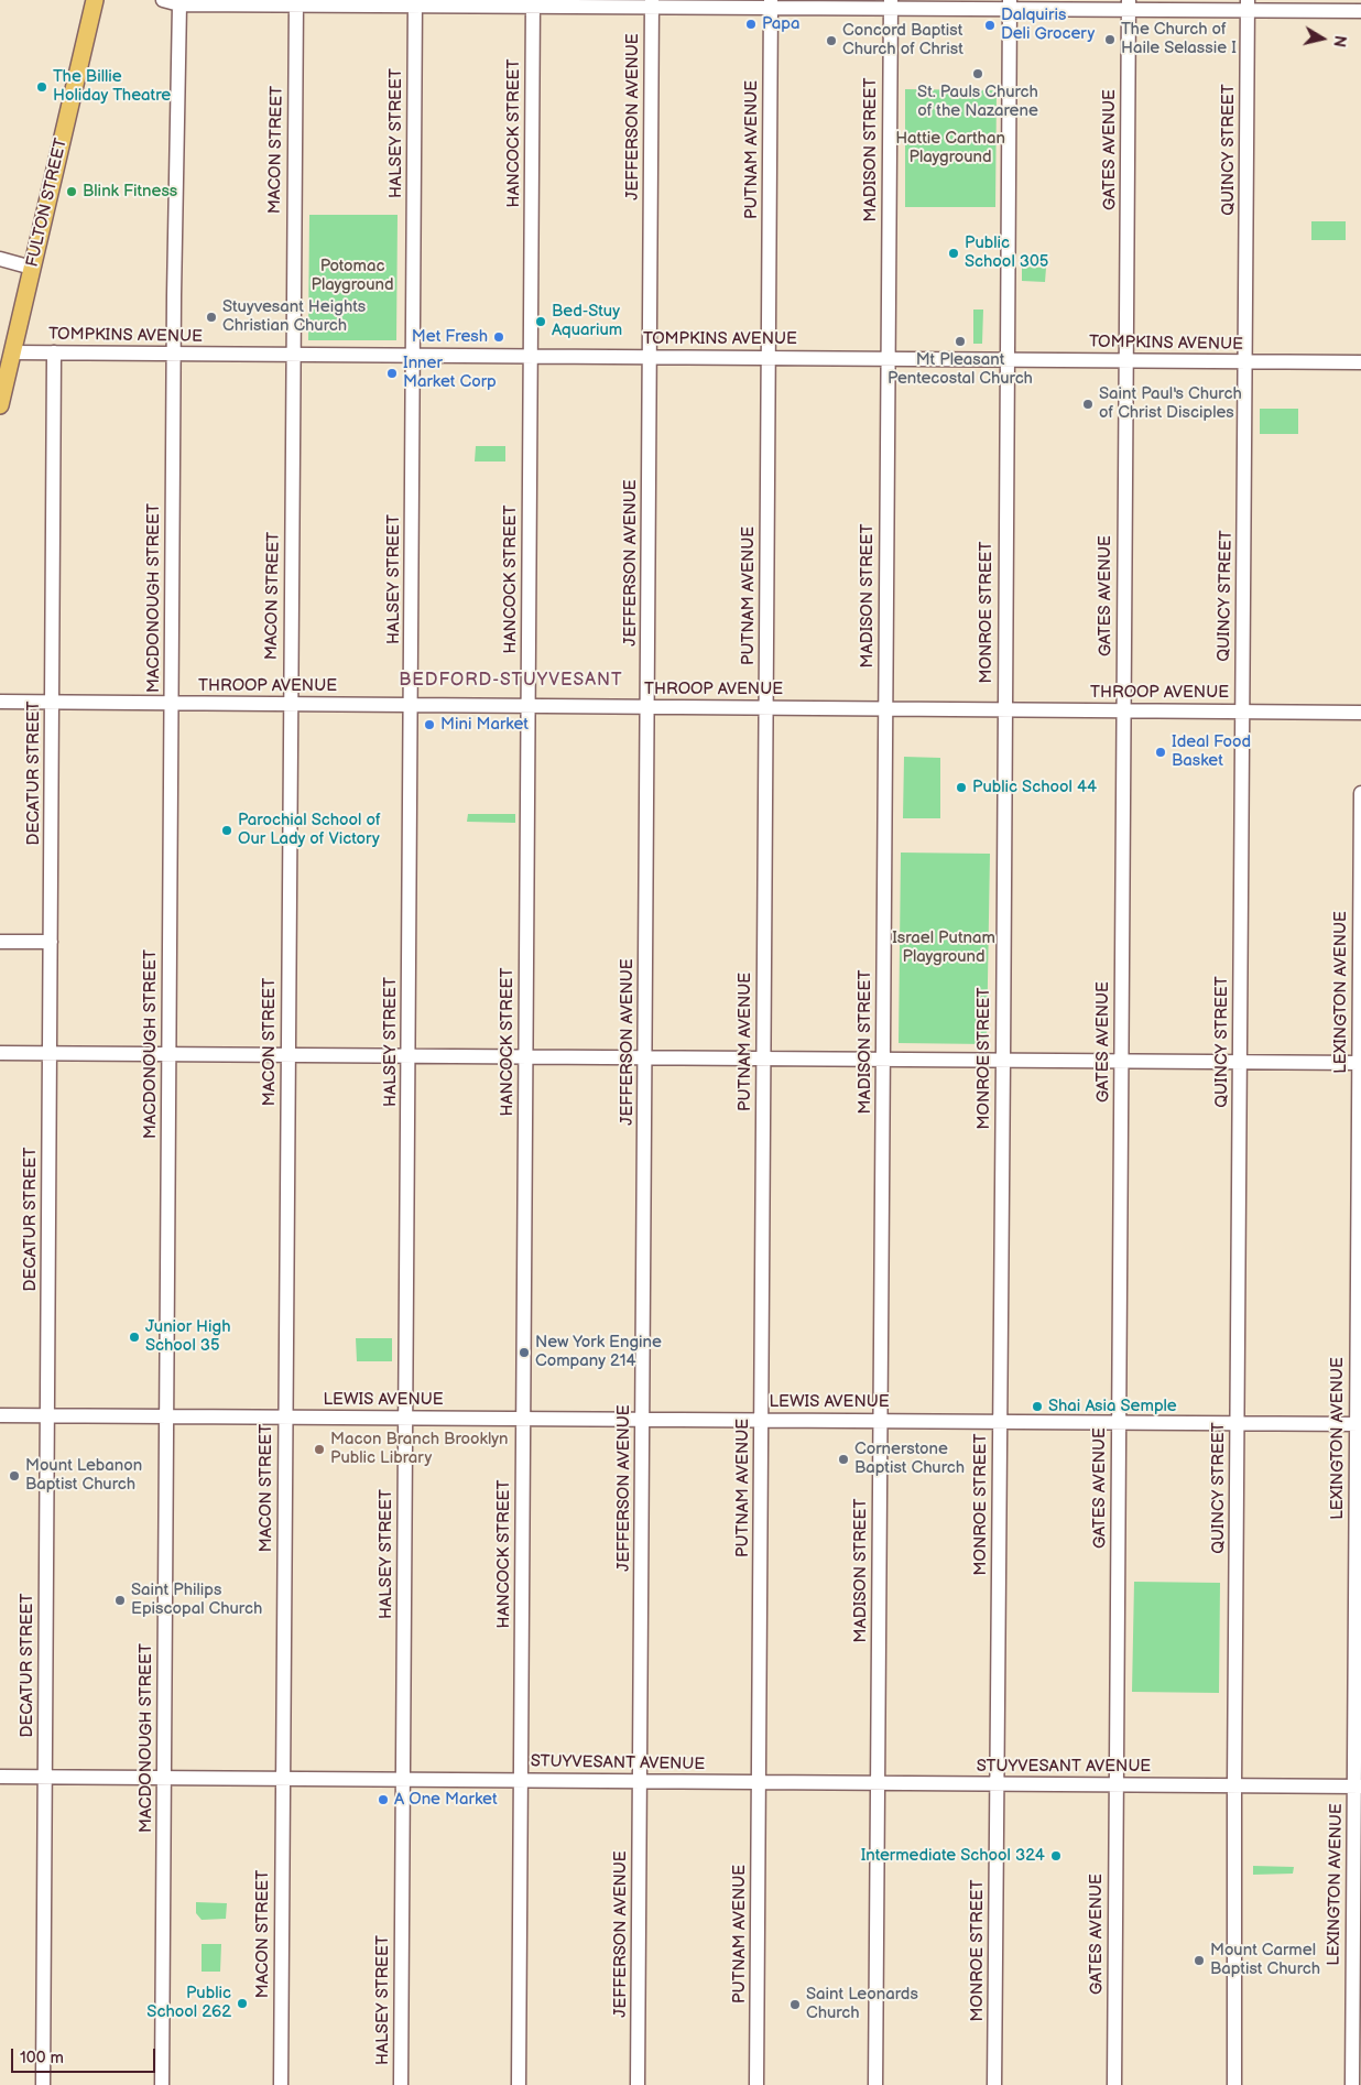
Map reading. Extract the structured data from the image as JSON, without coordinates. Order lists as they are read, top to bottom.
{
  "streets": {
    "main road": ["FULTON STREET"],
    "street": [
      "JEFFERSON AVENUE",
      "HALSEY STREET",
      "HANCOCK STREET",
      "MACON STREET",
      "PUTNAM AVENUE",
      "MADISON STREET",
      "GATES AVENUE",
      "QUINCY STREET",
      "TOMPKINS AVENUE",
      "MACDONOUGH STREET",
      "MONROE STREET",
      "THROOP AVENUE",
      "DECATUR STREET",
      "LEXINGTON AVENUE",
      "LEWIS AVENUE",
      "STUYVESANT AVENUE"
    ]
  },
  "crossings": [
    ["JEFFERSON AVENUE", "TOMPKINS AVENUE"],
    ["JEFFERSON AVENUE", "THROOP AVENUE"],
    ["JEFFERSON AVENUE", "LEWIS AVENUE"],
    ["JEFFERSON AVENUE", "STUYVESANT AVENUE"],
    ["HALSEY STREET", "TOMPKINS AVENUE"],
    ["HALSEY STREET", "THROOP AVENUE"],
    ["HALSEY STREET", "LEWIS AVENUE"],
    ["HALSEY STREET", "STUYVESANT AVENUE"],
    ["HANCOCK STREET", "TOMPKINS AVENUE"],
    ["HANCOCK STREET", "THROOP AVENUE"],
    ["HANCOCK STREET", "LEWIS AVENUE"],
    ["HANCOCK STREET", "STUYVESANT AVENUE"],
    ["MACON STREET", "TOMPKINS AVENUE"],
    ["MACON STREET", "THROOP AVENUE"],
    ["MACON STREET", "LEWIS AVENUE"],
    ["MACON STREET", "STUYVESANT AVENUE"],
    ["PUTNAM AVENUE", "TOMPKINS AVENUE"],
    ["PUTNAM AVENUE", "THROOP AVENUE"],
    ["PUTNAM AVENUE", "LEWIS AVENUE"],
    ["PUTNAM AVENUE", "STUYVESANT AVENUE"],
    ["MADISON STREET", "TOMPKINS AVENUE"],
    ["MADISON STREET", "THROOP AVENUE"],
    ["MADISON STREET", "LEWIS AVENUE"],
    ["MADISON STREET", "STUYVESANT AVENUE"],
    ["GATES AVENUE", "TOMPKINS AVENUE"],
    ["GATES AVENUE", "THROOP AVENUE"],
    ["GATES AVENUE", "LEWIS AVENUE"],
    ["GATES AVENUE", "STUYVESANT AVENUE"],
    ["QUINCY STREET", "TOMPKINS AVENUE"],
    ["QUINCY STREET", "THROOP AVENUE"],
    ["QUINCY STREET", "LEWIS AVENUE"],
    ["QUINCY STREET", "STUYVESANT AVENUE"],
    ["FULTON STREET", "TOMPKINS AVENUE"],
    ["TOMPKINS AVENUE", "MACDONOUGH STREET"],
    ["TOMPKINS AVENUE", "MONROE STREET"],
    ["TOMPKINS AVENUE", "DECATUR STREET"],
    ["MACDONOUGH STREET", "THROOP AVENUE"],
    ["MACDONOUGH STREET", "LEWIS AVENUE"],
    ["MACDONOUGH STREET", "STUYVESANT AVENUE"],
    ["MONROE STREET", "THROOP AVENUE"],
    ["MONROE STREET", "LEWIS AVENUE"],
    ["MONROE STREET", "STUYVESANT AVENUE"],
    ["THROOP AVENUE", "DECATUR STREET"],
    ["DECATUR STREET", "LEWIS AVENUE"],
    ["DECATUR STREET", "STUYVESANT AVENUE"],
    ["LEXINGTON AVENUE", "LEWIS AVENUE"],
    ["LEXINGTON AVENUE", "STUYVESANT AVENUE"]
  ],
  "districts": ["BEDFORD-STUYVESANT"],
  "parks": ["Hattie Carthan Playground", "Potomac Playground", "Israel Putnam Playground"],
  "places": [
    "Papa",
    "Dalquiris Deli Grocery",
    "The Church of Haile Selassie I",
    "Concord Baptist Church of Christ",
    "St. Pauls Church of the Nazarene",
    "The Billie Holiday Theatre",
    "Blink Fitness",
    "Public School 305",
    "Stuyvesant Heights Christian Church",
    "Bed-Stuy Aquarium",
    "Met Fresh",
    "Mt Pleasant Pentecostal Church",
    "Inner Market Corp",
    "Saint Paul's Church of Christ Disciples",
    "Mini Market",
    "Ideal Food Basket",
    "Public School 44",
    "Parochial School of Our Lady of Victory",
    "Junior High School 35",
    "New York Engine Company 214",
    "Shai Asia Semple",
    "Macon Branch Brooklyn Public Library",
    "Cornerstone Baptist Church",
    "Mount Lebanon Baptist Church",
    "Saint Philips Episcopal Church",
    "A One Market",
    "Intermediate School 324",
    "Mount Carmel Baptist Church",
    "Public School 262",
    "Saint Leonards Church"
  ],
  "scale_bar": "100 m",
  "north": "right"
}
